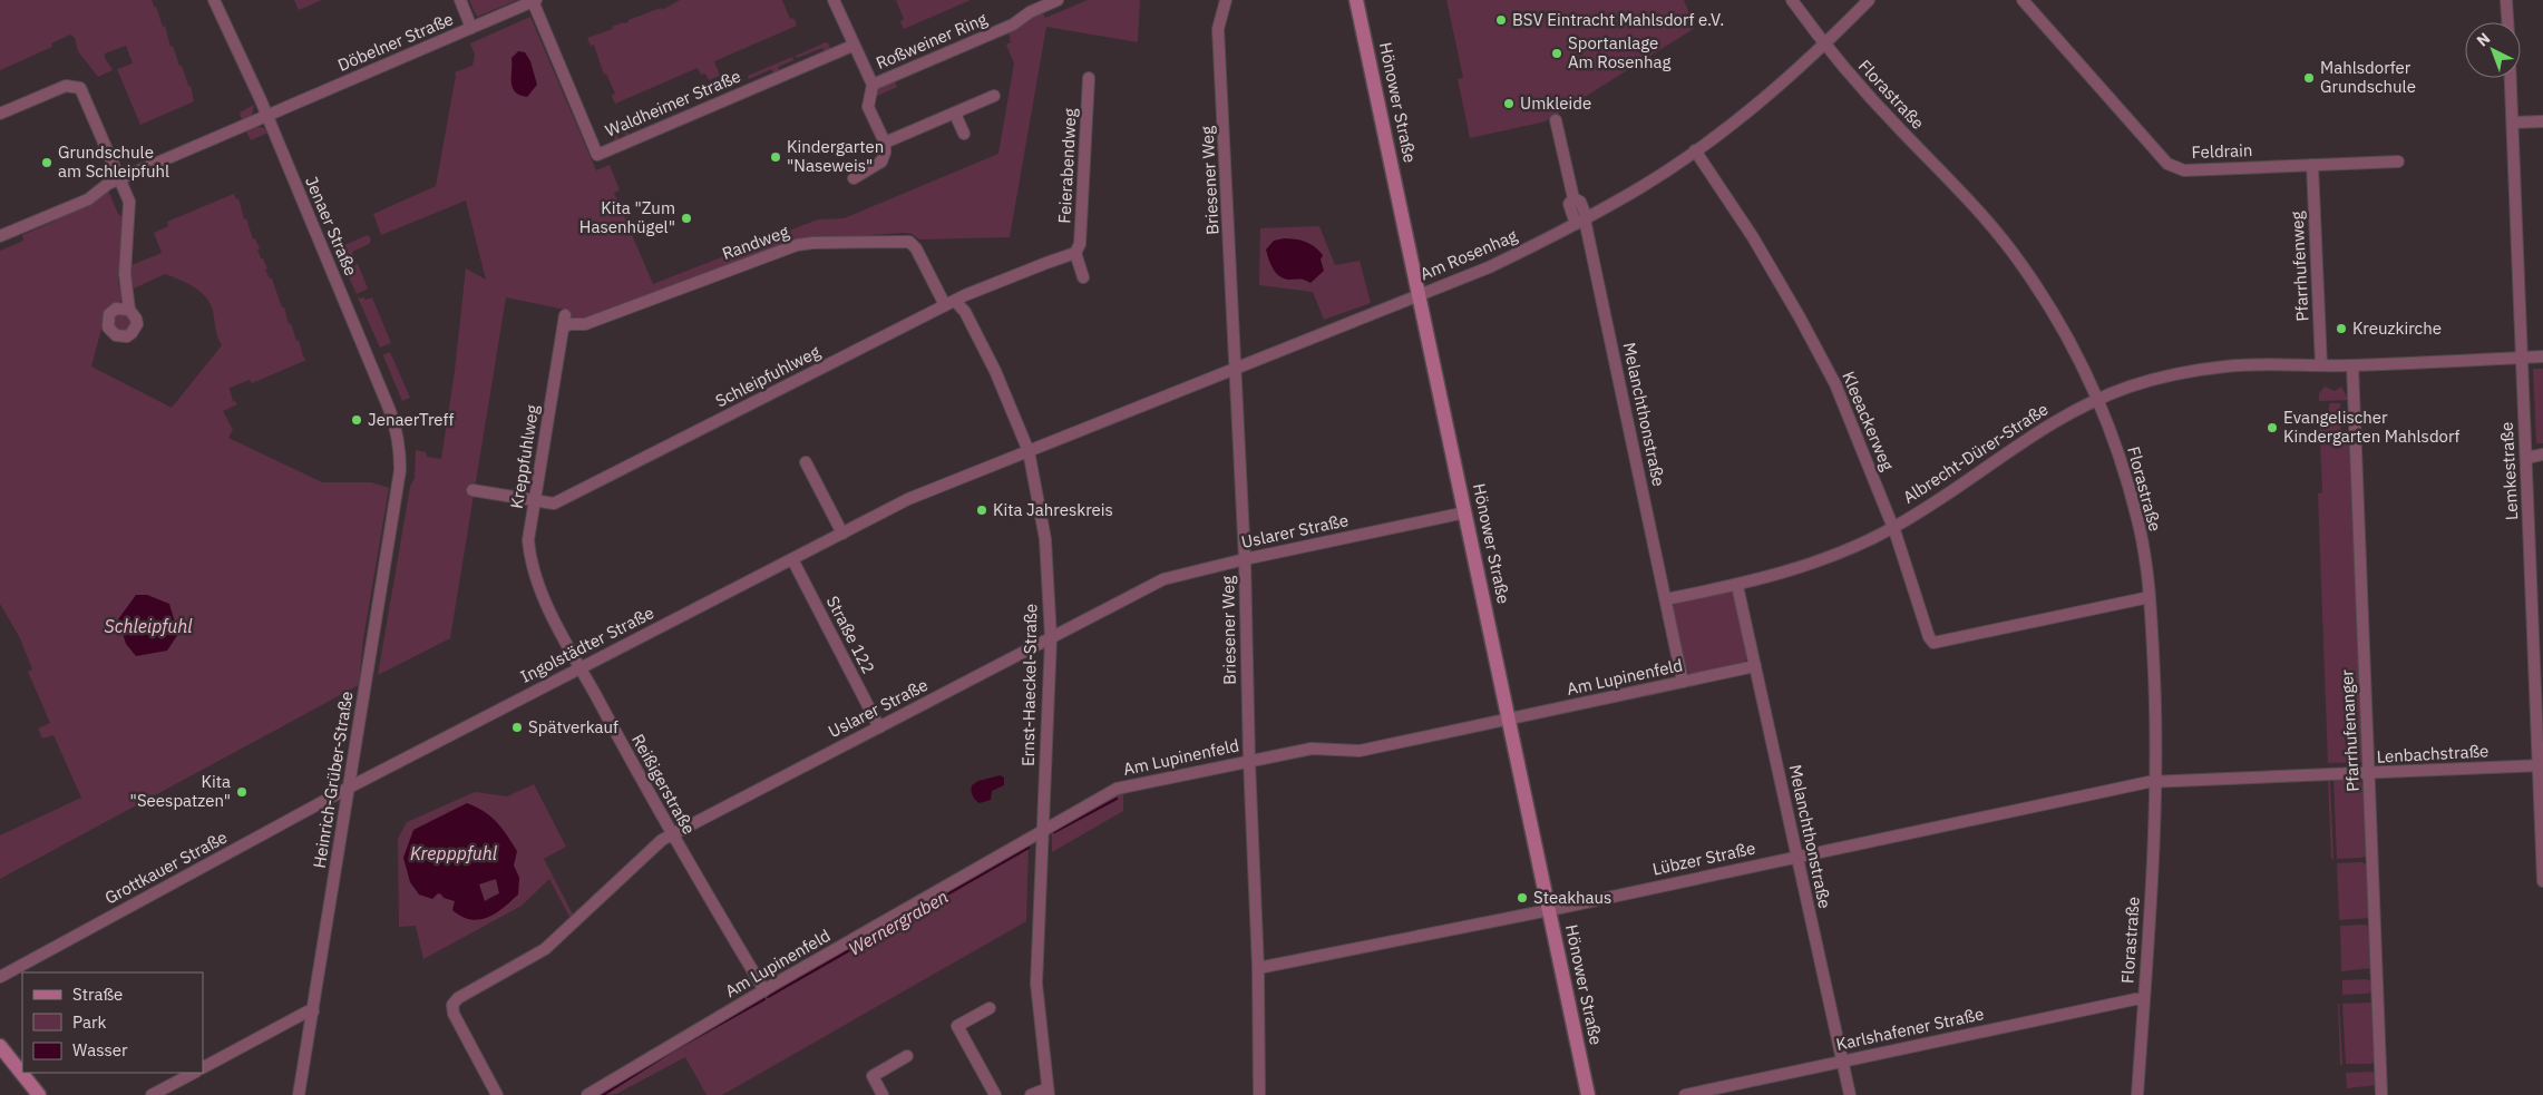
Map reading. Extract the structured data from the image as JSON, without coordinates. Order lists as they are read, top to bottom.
{
  "streets": {
    "main road": ["Hönower Straße"],
    "street": [
      "Roßweiner Ring",
      "Döbelner Straße",
      "Florastraße",
      "Waldheimer Straße",
      "Feldrain",
      "Feierabendweg",
      "Briesener Weg",
      "Jenaer Straße",
      "Randweg",
      "Am Rosenhag",
      "Pfarrhufenweg",
      "Schleipfuhlweg",
      "Melanchthonstraße",
      "Kleeackerweg",
      "Albrecht-Dürer-Straße",
      "Kreppfuhlweg",
      "Lemkestraße",
      "Uslarer Straße",
      "Straße 122",
      "Ingolstädter Straße",
      "Am Lupinenfeld",
      "Ernst-Haeckel-Straße",
      "Pfarrhufenanger",
      "Lenbachstraße",
      "Heinrich-Grüber-Straße",
      "Reißigerstraße",
      "Lübzer Straße",
      "Grottkauer Straße",
      "Karlshafener Straße"
    ]
  },
  "crossings": [
    ["Döbelner Straße", "Waldheimer Straße"],
    ["Döbelner Straße", "Jenaer Straße"],
    ["Florastraße", "Am Rosenhag"],
    ["Florastraße", "Kleeackerweg"],
    ["Florastraße", "Albrecht-Dürer-Straße"],
    ["Florastraße", "Lenbachstraße"],
    ["Florastraße", "Lübzer Straße"],
    ["Florastraße", "Karlshafener Straße"],
    ["Hönower Straße", "Am Rosenhag"],
    ["Hönower Straße", "Uslarer Straße"],
    ["Hönower Straße", "Am Lupinenfeld"],
    ["Hönower Straße", "Lübzer Straße"],
    ["Feldrain", "Pfarrhufenweg"],
    ["Feierabendweg", "Schleipfuhlweg"],
    ["Briesener Weg", "Am Rosenhag"],
    ["Briesener Weg", "Uslarer Straße"],
    ["Briesener Weg", "Am Lupinenfeld"],
    ["Briesener Weg", "Lübzer Straße"],
    ["Jenaer Straße", "Heinrich-Grüber-Straße"],
    ["Randweg", "Schleipfuhlweg"],
    ["Randweg", "Kreppfuhlweg"],
    ["Randweg", "Ernst-Haeckel-Straße"],
    ["Am Rosenhag", "Melanchthonstraße"],
    ["Am Rosenhag", "Kleeackerweg"],
    ["Am Rosenhag", "Ingolstädter Straße"],
    ["Am Rosenhag", "Ernst-Haeckel-Straße"],
    ["Pfarrhufenweg", "Albrecht-Dürer-Straße"],
    ["Schleipfuhlweg", "Kreppfuhlweg"],
    ["Schleipfuhlweg", "Ernst-Haeckel-Straße"],
    ["Melanchthonstraße", "Albrecht-Dürer-Straße"],
    ["Melanchthonstraße", "Am Lupinenfeld"],
    ["Melanchthonstraße", "Lübzer Straße"],
    ["Melanchthonstraße", "Karlshafener Straße"],
    ["Kleeackerweg", "Albrecht-Dürer-Straße"],
    ["Albrecht-Dürer-Straße", "Lemkestraße"],
    ["Albrecht-Dürer-Straße", "Pfarrhufenanger"],
    ["Kreppfuhlweg", "Reißigerstraße"],
    ["Lemkestraße", "Lenbachstraße"],
    ["Uslarer Straße", "Straße 122"],
    ["Uslarer Straße", "Ernst-Haeckel-Straße"],
    ["Uslarer Straße", "Reißigerstraße"],
    ["Straße 122", "Ingolstädter Straße"],
    ["Ingolstädter Straße", "Ernst-Haeckel-Straße"],
    ["Ingolstädter Straße", "Heinrich-Grüber-Straße"],
    ["Ingolstädter Straße", "Reißigerstraße"],
    ["Ingolstädter Straße", "Grottkauer Straße"],
    ["Am Lupinenfeld", "Ernst-Haeckel-Straße"],
    ["Am Lupinenfeld", "Reißigerstraße"],
    ["Pfarrhufenanger", "Lenbachstraße"],
    ["Lenbachstraße", "Lübzer Straße"],
    ["Heinrich-Grüber-Straße", "Grottkauer Straße"]
  ],
  "water": ["Schleipfuhl", "Krepppfuhl", "Wernergraben"],
  "places": [
    "BSV Eintracht Mahlsdorf e.V.",
    "Sportanlage Am Rosenhag",
    "Mahlsdorfer Grundschule",
    "Umkleide",
    "Kindergarten \"Naseweis\"",
    "Grundschule am Schleipfuhl",
    "Kita \"Zum Hasenhügel\"",
    "Kreuzkirche",
    "JenaerTreff",
    "Evangelischer Kindergarten Mahlsdorf",
    "Kita Jahreskreis",
    "Spätverkauf",
    "Kita \"Seespatzen\"",
    "Steakhaus"
  ],
  "legend": ["Straße", "Park", "Wasser"],
  "north": "top left"
}
